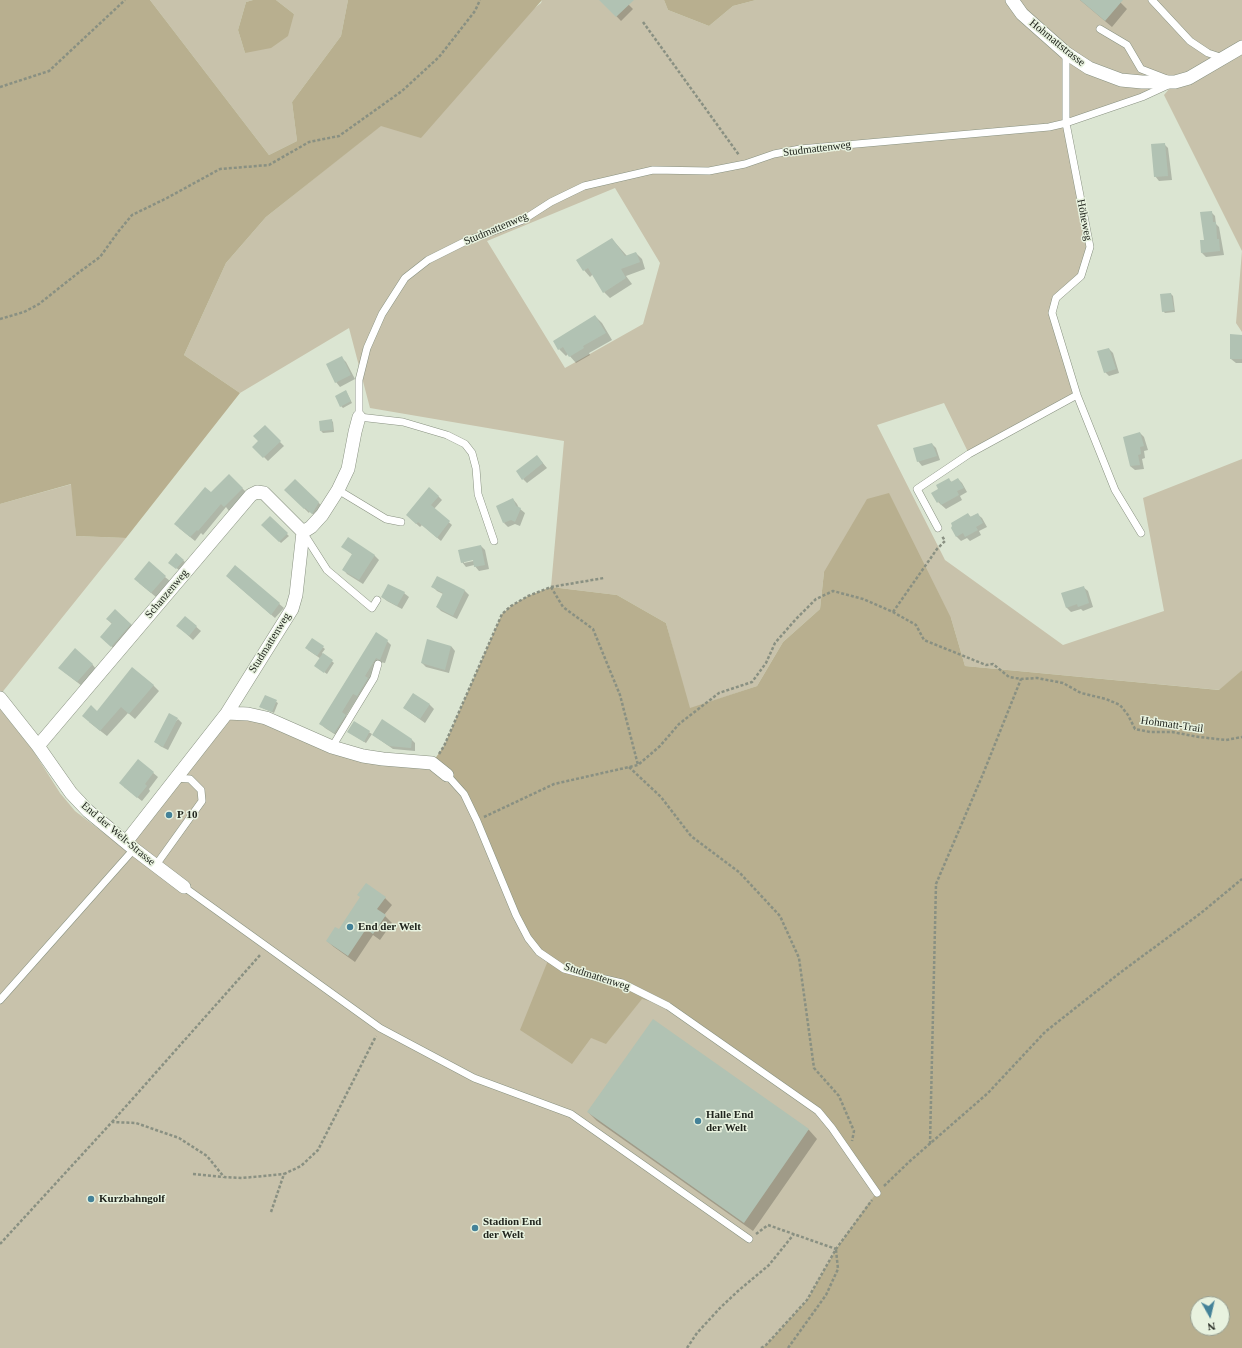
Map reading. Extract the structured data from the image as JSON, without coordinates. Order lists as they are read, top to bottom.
{
  "streets": {
    "street": [
      "Hohmattstrasse",
      "Studmattenweg",
      "Schanzenweg",
      "End der Welt-Strasse"
    ],
    "lane": ["Höheweg"],
    "path": ["Hohmatt-Trail"]
  },
  "crossings": [
    ["Hohmattstrasse", "Studmattenweg"],
    ["Hohmattstrasse", "Höheweg"],
    ["Studmattenweg", "Höheweg"],
    ["Studmattenweg", "Schanzenweg"],
    ["Studmattenweg", "End der Welt-Strasse"],
    ["Schanzenweg", "End der Welt-Strasse"]
  ],
  "places": [
    "P 10",
    "End der Welt",
    "Halle End der Welt",
    "Kurzbahngolf",
    "Stadion End der Welt"
  ],
  "north": "bottom"
}
